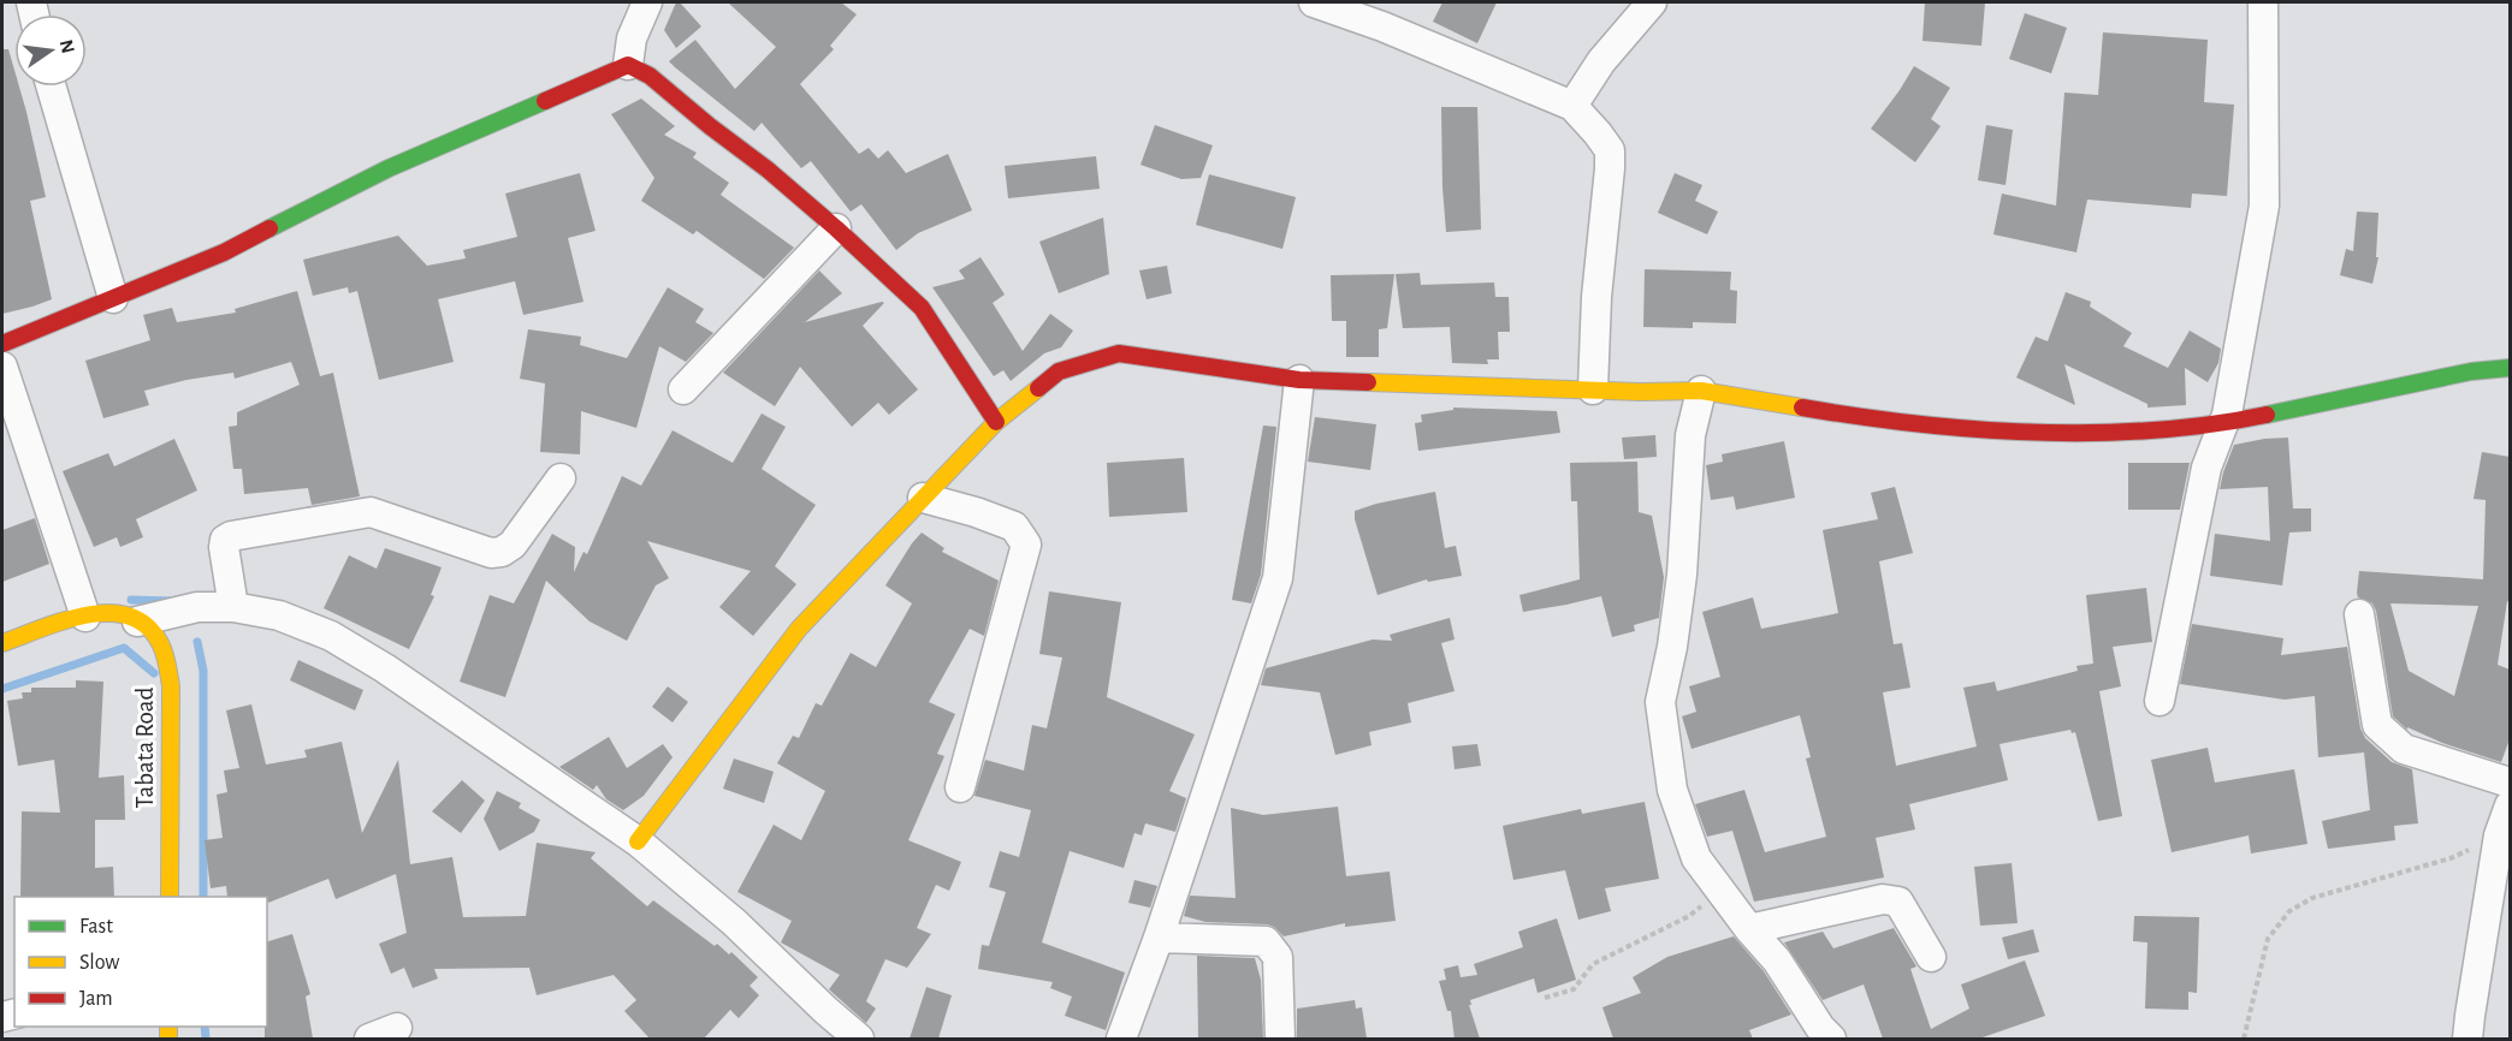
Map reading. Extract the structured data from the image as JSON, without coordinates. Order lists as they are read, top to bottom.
{
  "streets": {
    "street": ["Tabata Road"]
  },
  "legend": ["Fast", "Slow", "Jam"],
  "north": "right"
}
